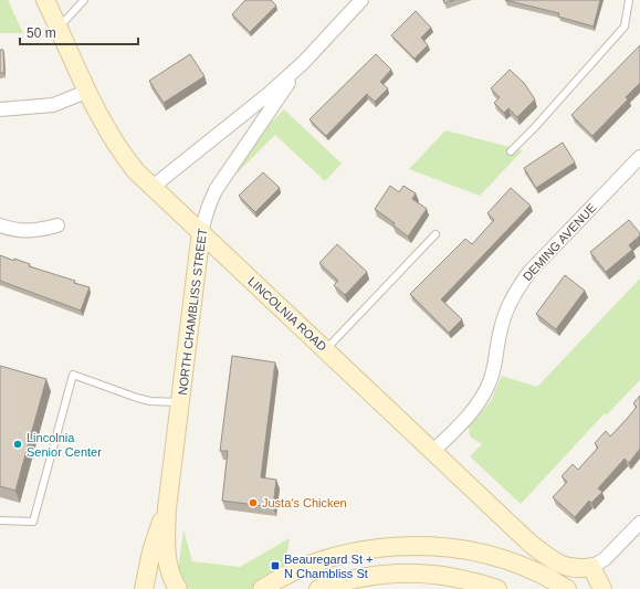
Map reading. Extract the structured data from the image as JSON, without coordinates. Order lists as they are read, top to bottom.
{
  "streets": {
    "main road": ["NORTH CHAMBLISS STREET", "LINCOLNIA ROAD"],
    "street": ["DEMING AVENUE"]
  },
  "crossings": [
    ["DEMING AVENUE", "LINCOLNIA ROAD"],
    ["NORTH CHAMBLISS STREET", "LINCOLNIA ROAD"]
  ],
  "places": {
    "other": ["Lincolnia Senior Center", "Justa's Chicken"],
    "transit": ["Beauregard St + N Chambliss St"]
  },
  "scale_bar": "50 m"
}
